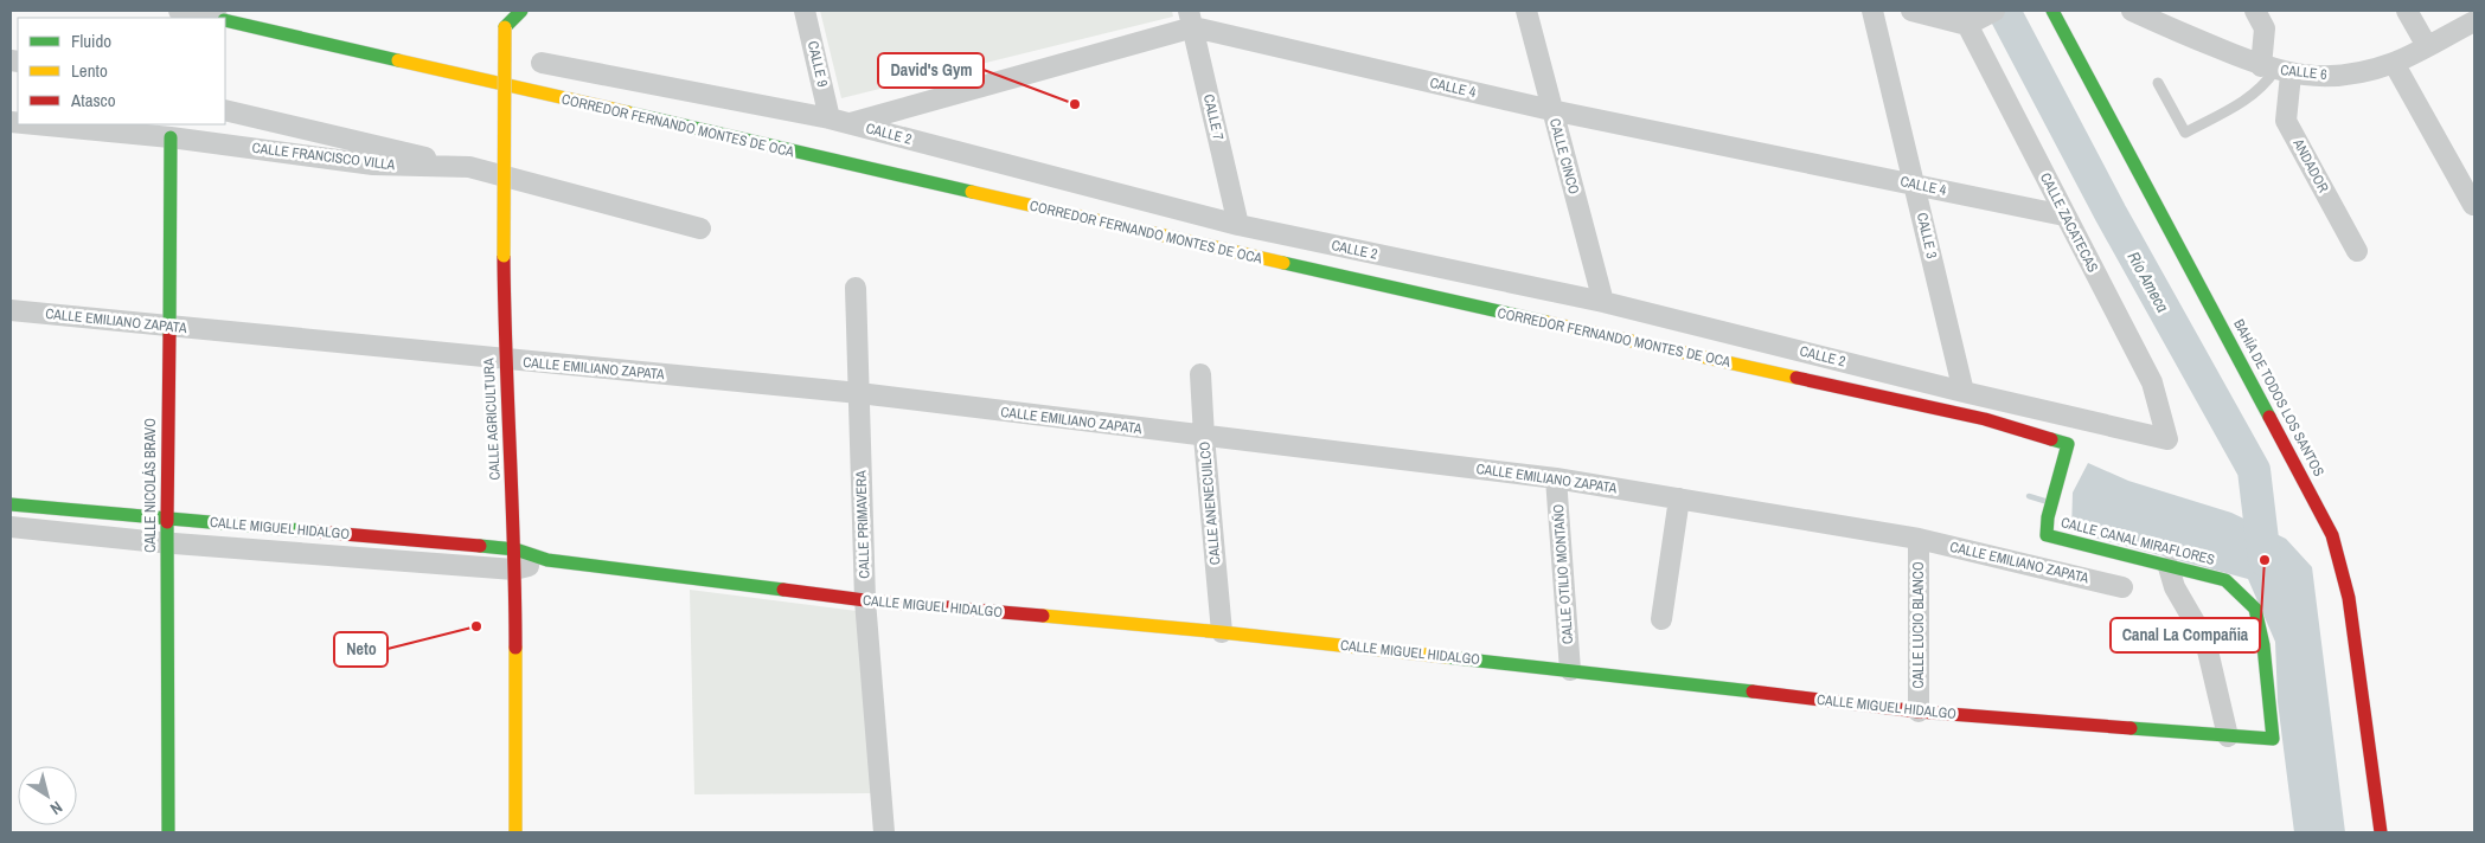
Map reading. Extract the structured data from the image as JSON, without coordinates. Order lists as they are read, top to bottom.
{
  "streets": {
    "street": [
      "CALLE 9",
      "CALLE 6",
      "CALLE 4",
      "CALLE 7",
      "CORREDOR FERNANDO MONTES DE OCA",
      "CALLE 2",
      "CALLE FRANCISCO VILLA",
      "CALLE CINCO",
      "ANDADOR",
      "CALLE ZACATECAS",
      "CALLE 3",
      "CALLE EMILIANO ZAPATA",
      "BAHÍA DE TODOS LOS SANTOS",
      "CALLE AGRICULTURA",
      "CALLE NICOLÁS BRAVO",
      "CALLE ANENECUILCO",
      "CALLE PRIMAVERA",
      "CALLE MIGUEL HIDALGO",
      "CALLE CANAL MIRAFLORES",
      "CALLE OTILIO MONTAÑO",
      "CALLE LUCIO BLANCO"
    ]
  },
  "crossings": [
    ["CALLE 9", "CALLE 4"],
    ["CALLE 9", "CALLE 2"],
    ["CALLE 6", "ANDADOR"],
    ["CALLE 4", "CALLE 7"],
    ["CALLE 4", "CALLE 2"],
    ["CALLE 4", "CALLE CINCO"],
    ["CALLE 4", "CALLE ZACATECAS"],
    ["CALLE 4", "CALLE 3"],
    ["CALLE 7", "CALLE 2"],
    ["CORREDOR FERNANDO MONTES DE OCA", "CALLE CANAL MIRAFLORES"],
    ["CALLE 2", "CALLE CINCO"],
    ["CALLE 2", "CALLE ZACATECAS"],
    ["CALLE 2", "CALLE 3"],
    ["CALLE FRANCISCO VILLA", "CALLE NICOLÁS BRAVO"],
    ["CALLE EMILIANO ZAPATA", "CALLE AGRICULTURA"],
    ["CALLE EMILIANO ZAPATA", "CALLE NICOLÁS BRAVO"],
    ["CALLE EMILIANO ZAPATA", "CALLE ANENECUILCO"],
    ["CALLE EMILIANO ZAPATA", "CALLE PRIMAVERA"],
    ["CALLE EMILIANO ZAPATA", "CALLE OTILIO MONTAÑO"],
    ["CALLE EMILIANO ZAPATA", "CALLE LUCIO BLANCO"],
    ["CALLE AGRICULTURA", "CALLE MIGUEL HIDALGO"],
    ["CALLE NICOLÁS BRAVO", "CALLE MIGUEL HIDALGO"],
    ["CALLE ANENECUILCO", "CALLE MIGUEL HIDALGO"],
    ["CALLE PRIMAVERA", "CALLE MIGUEL HIDALGO"],
    ["CALLE MIGUEL HIDALGO", "CALLE CANAL MIRAFLORES"],
    ["CALLE MIGUEL HIDALGO", "CALLE OTILIO MONTAÑO"],
    ["CALLE MIGUEL HIDALGO", "CALLE LUCIO BLANCO"]
  ],
  "water": ["Río Ameca"],
  "places": ["David's Gym", "Canal La Compañia", "Neto"],
  "legend": ["Fluido", "Lento", "Atasco"],
  "north": "bottom right"
}
